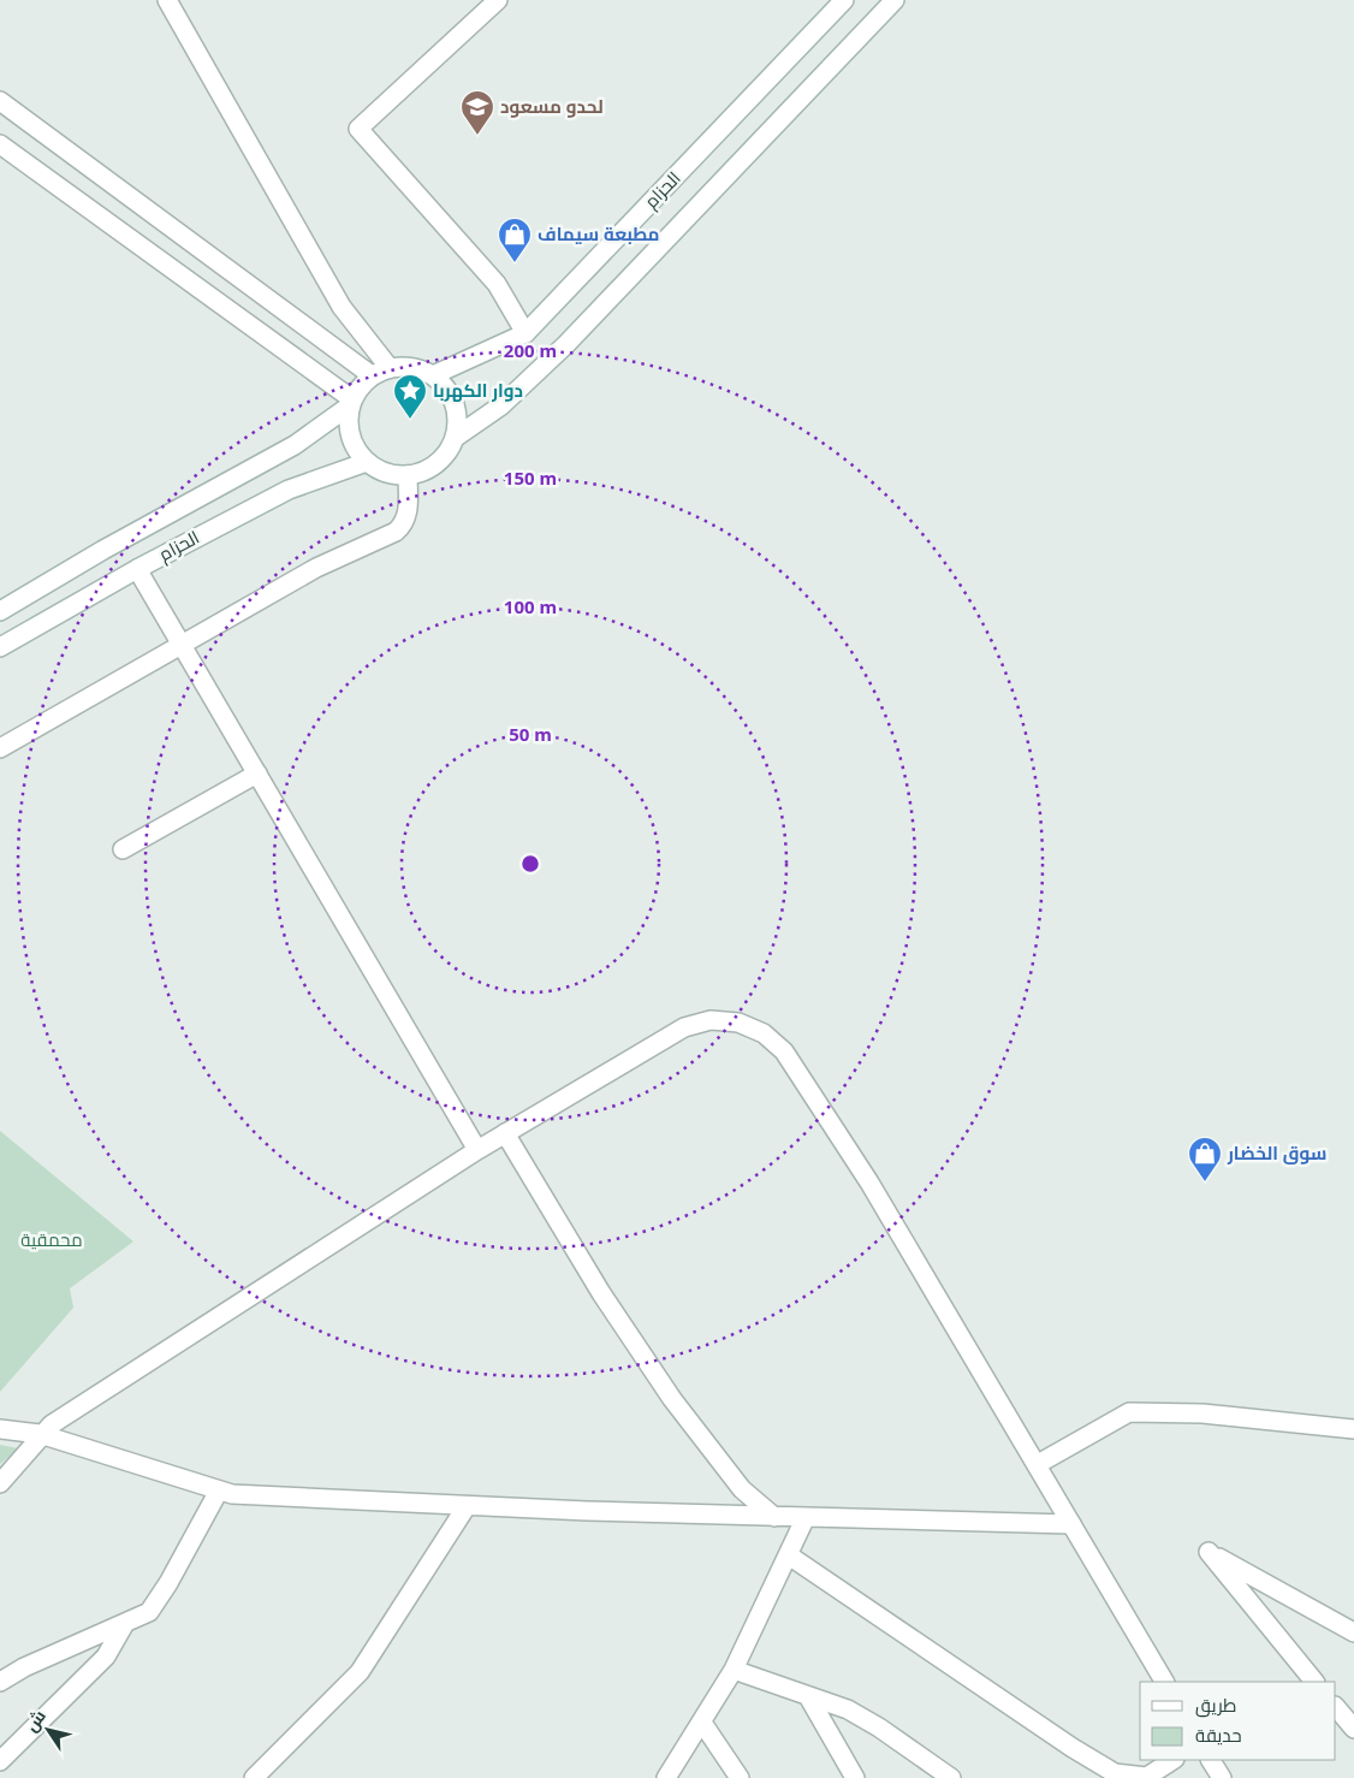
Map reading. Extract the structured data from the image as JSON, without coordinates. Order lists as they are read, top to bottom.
{
  "streets": {
    "street": ["الحزام"]
  },
  "parks": ["محمقية"],
  "places": {
    "school or university": ["لحدو مسعود"],
    "shop": ["مطبعة سيماف", "سوق الخضار"],
    "place": ["دوار الكهربا"]
  },
  "legend": ["طريق", "حديقة"],
  "north": "top left",
  "rings": [
    "200 m",
    "150 m",
    "100 m",
    "50 m"
  ]
}
